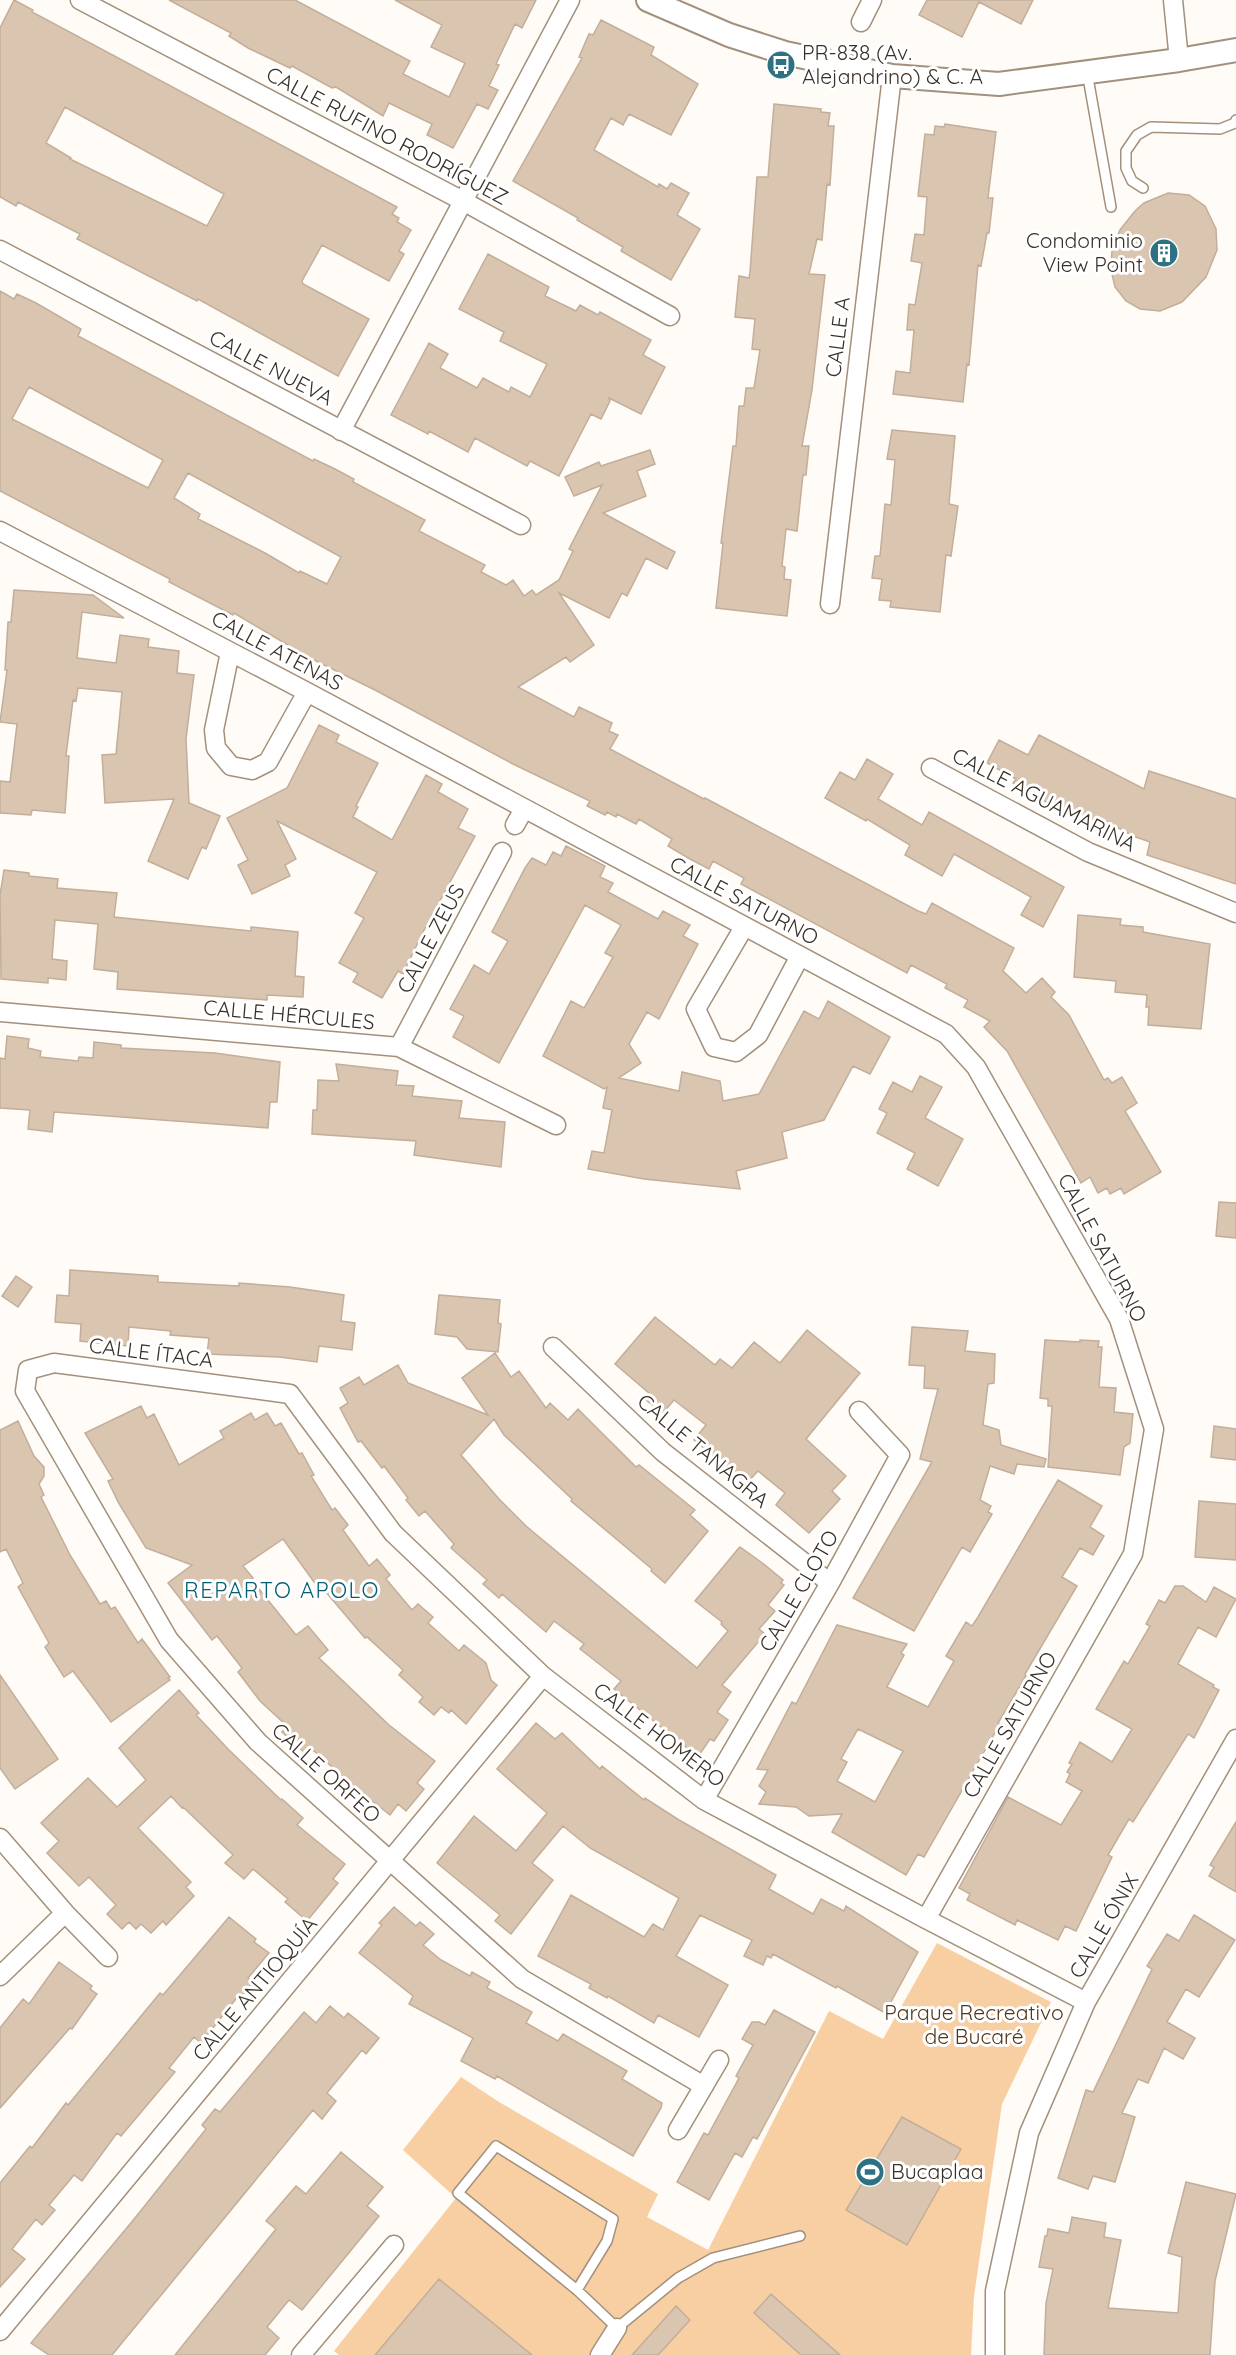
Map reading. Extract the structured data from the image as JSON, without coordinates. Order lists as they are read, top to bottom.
{
  "streets": {
    "street": [
      "CALLE RUFINO RODRÍGUEZ",
      "CALLE A",
      "CALLE NUEVA",
      "CALLE ATENAS",
      "CALLE AGUAMARINA",
      "CALLE SATURNO",
      "CALLE ZEUS",
      "CALLE HÉRCULES",
      "CALLE ÍTACA",
      "CALLE TANAGRA",
      "CALLE CLOTO",
      "CALLE HOMERO",
      "CALLE ORFEO",
      "CALLE ÓNIX",
      "CALLE ANTIOQUÍA"
    ]
  },
  "crossings": [
    ["CALLE ATENAS", "CALLE SATURNO"],
    ["CALLE SATURNO", "CALLE HOMERO"],
    ["CALLE ZEUS", "CALLE HÉRCULES"],
    ["CALLE ÍTACA", "CALLE HOMERO"],
    ["CALLE ÍTACA", "CALLE ORFEO"],
    ["CALLE TANAGRA", "CALLE CLOTO"],
    ["CALLE CLOTO", "CALLE HOMERO"],
    ["CALLE HOMERO", "CALLE ÓNIX"],
    ["CALLE HOMERO", "CALLE ANTIOQUÍA"],
    ["CALLE ORFEO", "CALLE ANTIOQUÍA"]
  ],
  "districts": ["REPARTO APOLO"],
  "parks": ["Parque Recreativo de Bucaré"],
  "places": {
    "bus stop": ["PR-838 (Av. Alejandrino) & C. A"],
    "building": ["Condominio View Point"],
    "sports": ["Bucaplaa"]
  }
}
